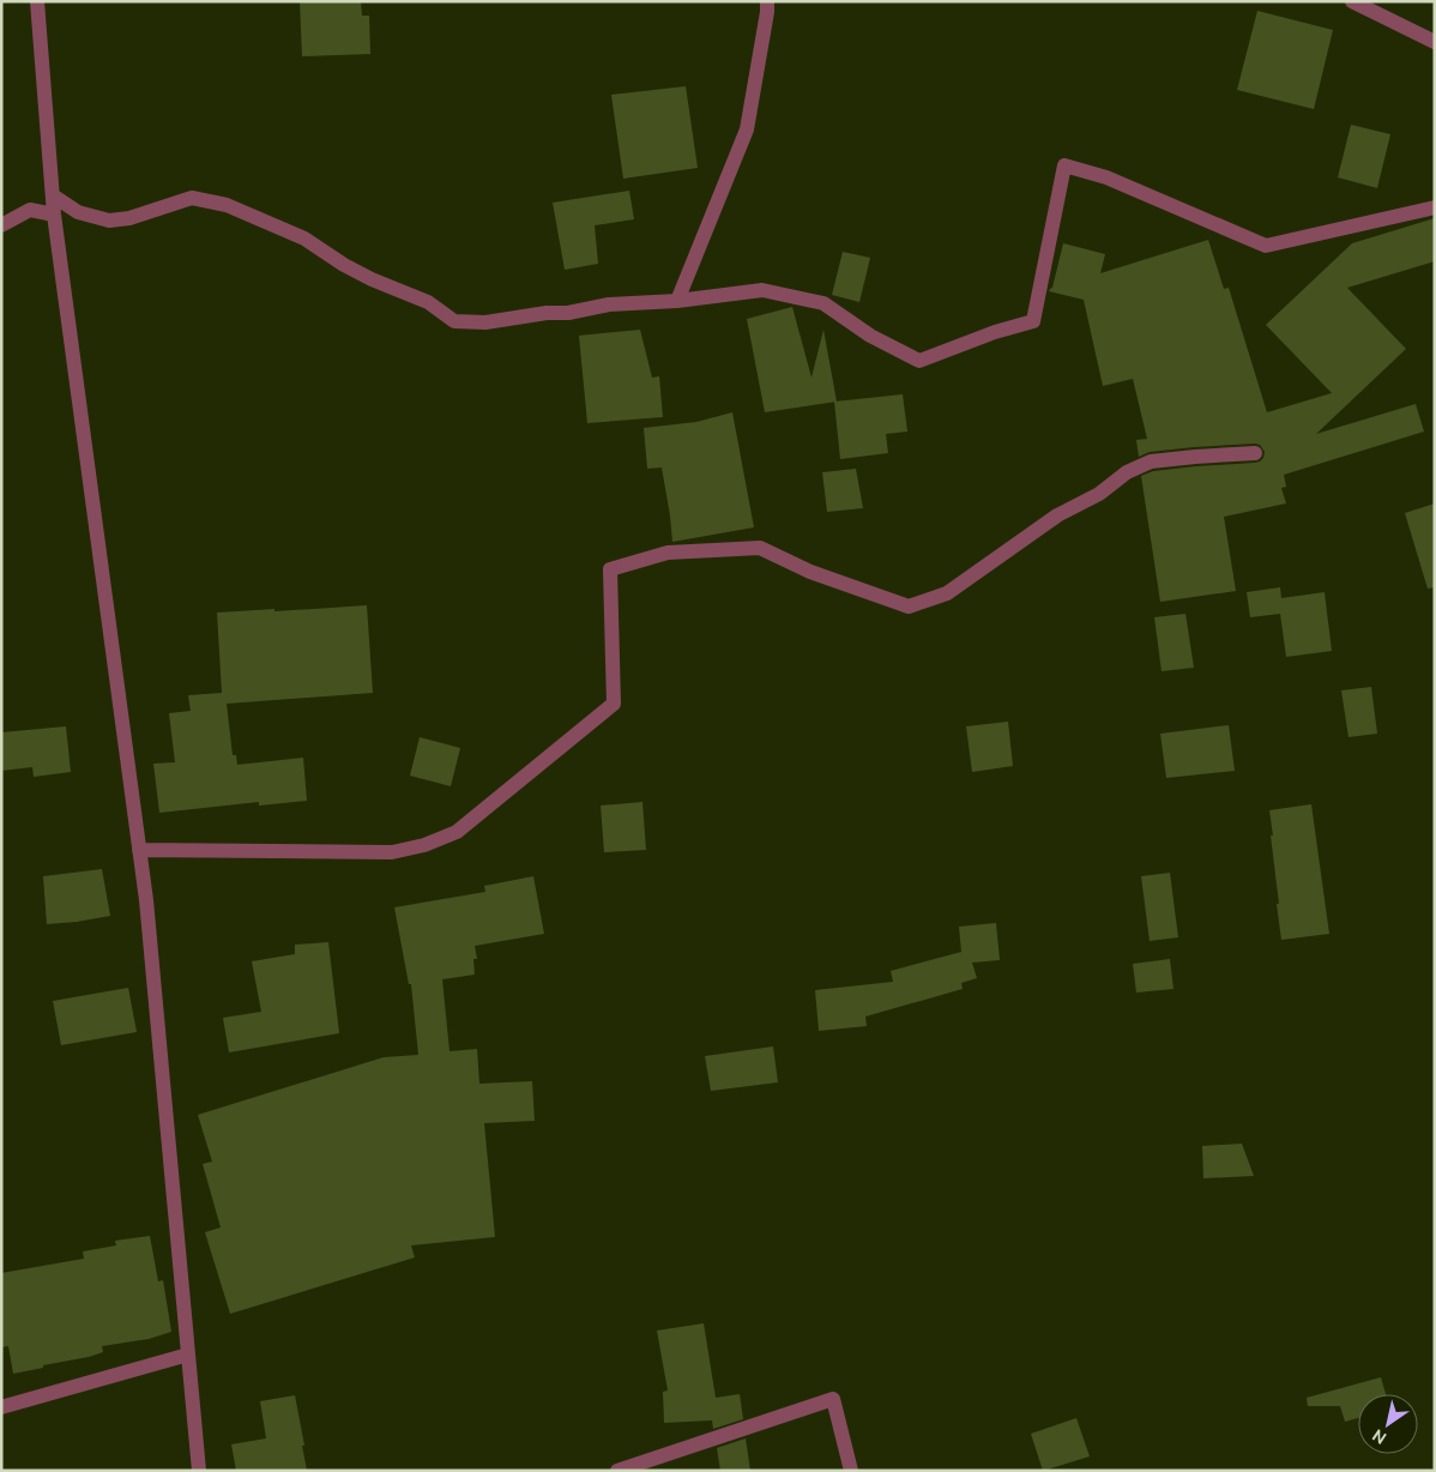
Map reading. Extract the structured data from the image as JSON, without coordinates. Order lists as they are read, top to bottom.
{
  "north": "bottom left"
}
